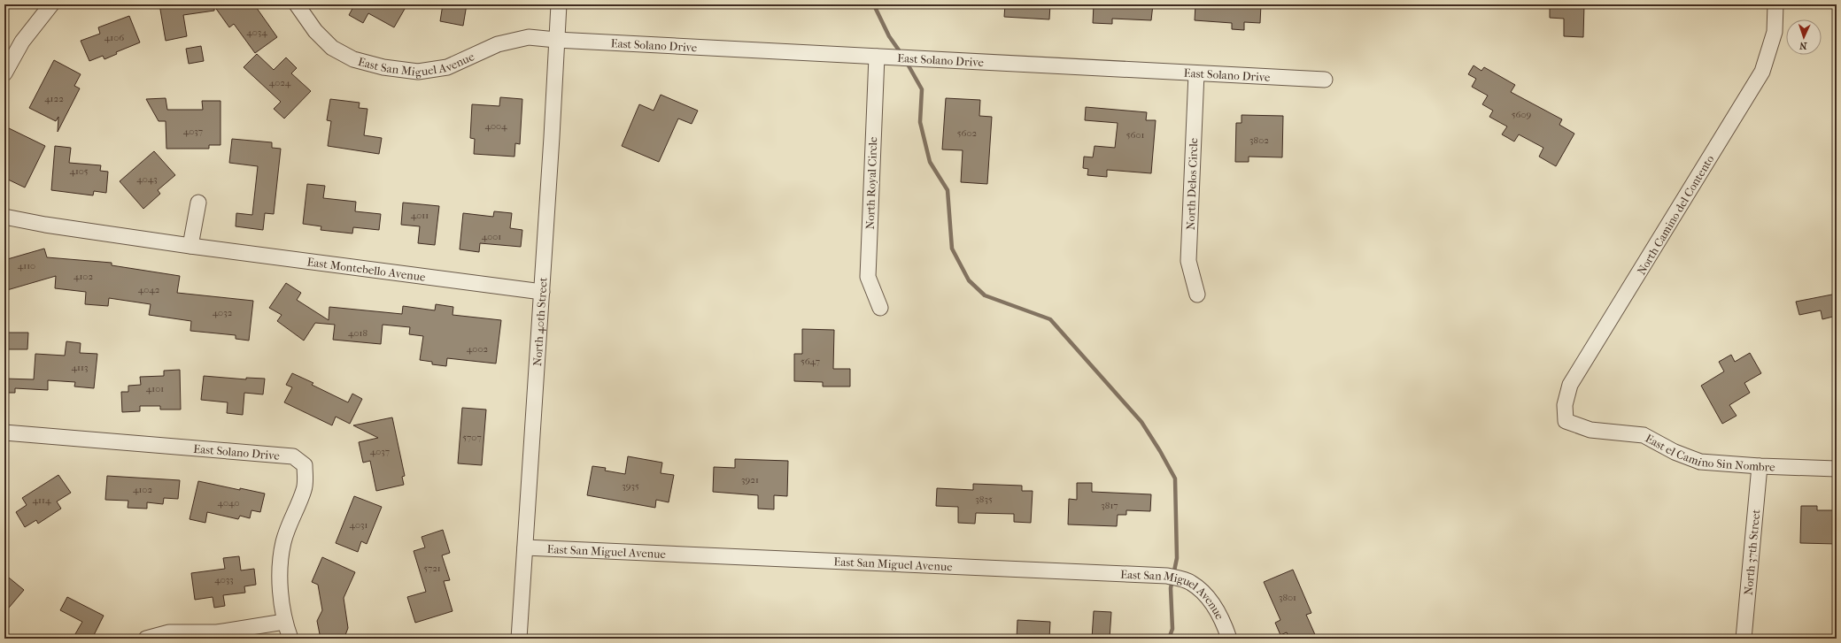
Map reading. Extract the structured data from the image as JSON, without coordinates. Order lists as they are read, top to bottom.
{
  "streets": {
    "street": [
      "East Solano Drive",
      "East San Miguel Avenue",
      "North Royal Circle",
      "North Delos Circle",
      "North Camino del Contento",
      "East Montebello Avenue",
      "North 40th Street",
      "East el Camino Sin Nombre",
      "North 37th Street"
    ]
  },
  "crossings": [
    ["East Solano Drive", "East San Miguel Avenue"],
    ["East Solano Drive", "North Royal Circle"],
    ["East Solano Drive", "North Delos Circle"],
    ["East Solano Drive", "North 40th Street"],
    ["East San Miguel Avenue", "North 40th Street"],
    ["North Camino del Contento", "East el Camino Sin Nombre"],
    ["East Montebello Avenue", "North 40th Street"],
    ["East el Camino Sin Nombre", "North 37th Street"]
  ],
  "house_numbers": [
    "4034",
    "4106",
    "4024",
    "4122",
    "5609",
    "4004",
    "4037",
    "5602",
    "5601",
    "3802",
    "4105",
    "4043",
    "4011",
    "4001",
    "4110",
    "4102",
    "4042",
    "4032",
    "4018",
    "4002",
    "5647",
    "4113",
    "4101",
    "5707",
    "4037",
    "3921",
    "3935",
    "4102",
    "3835",
    "4114",
    "4040",
    "3817",
    "4031",
    "5721",
    "4033",
    "3801"
  ],
  "north": "bottom"
}
